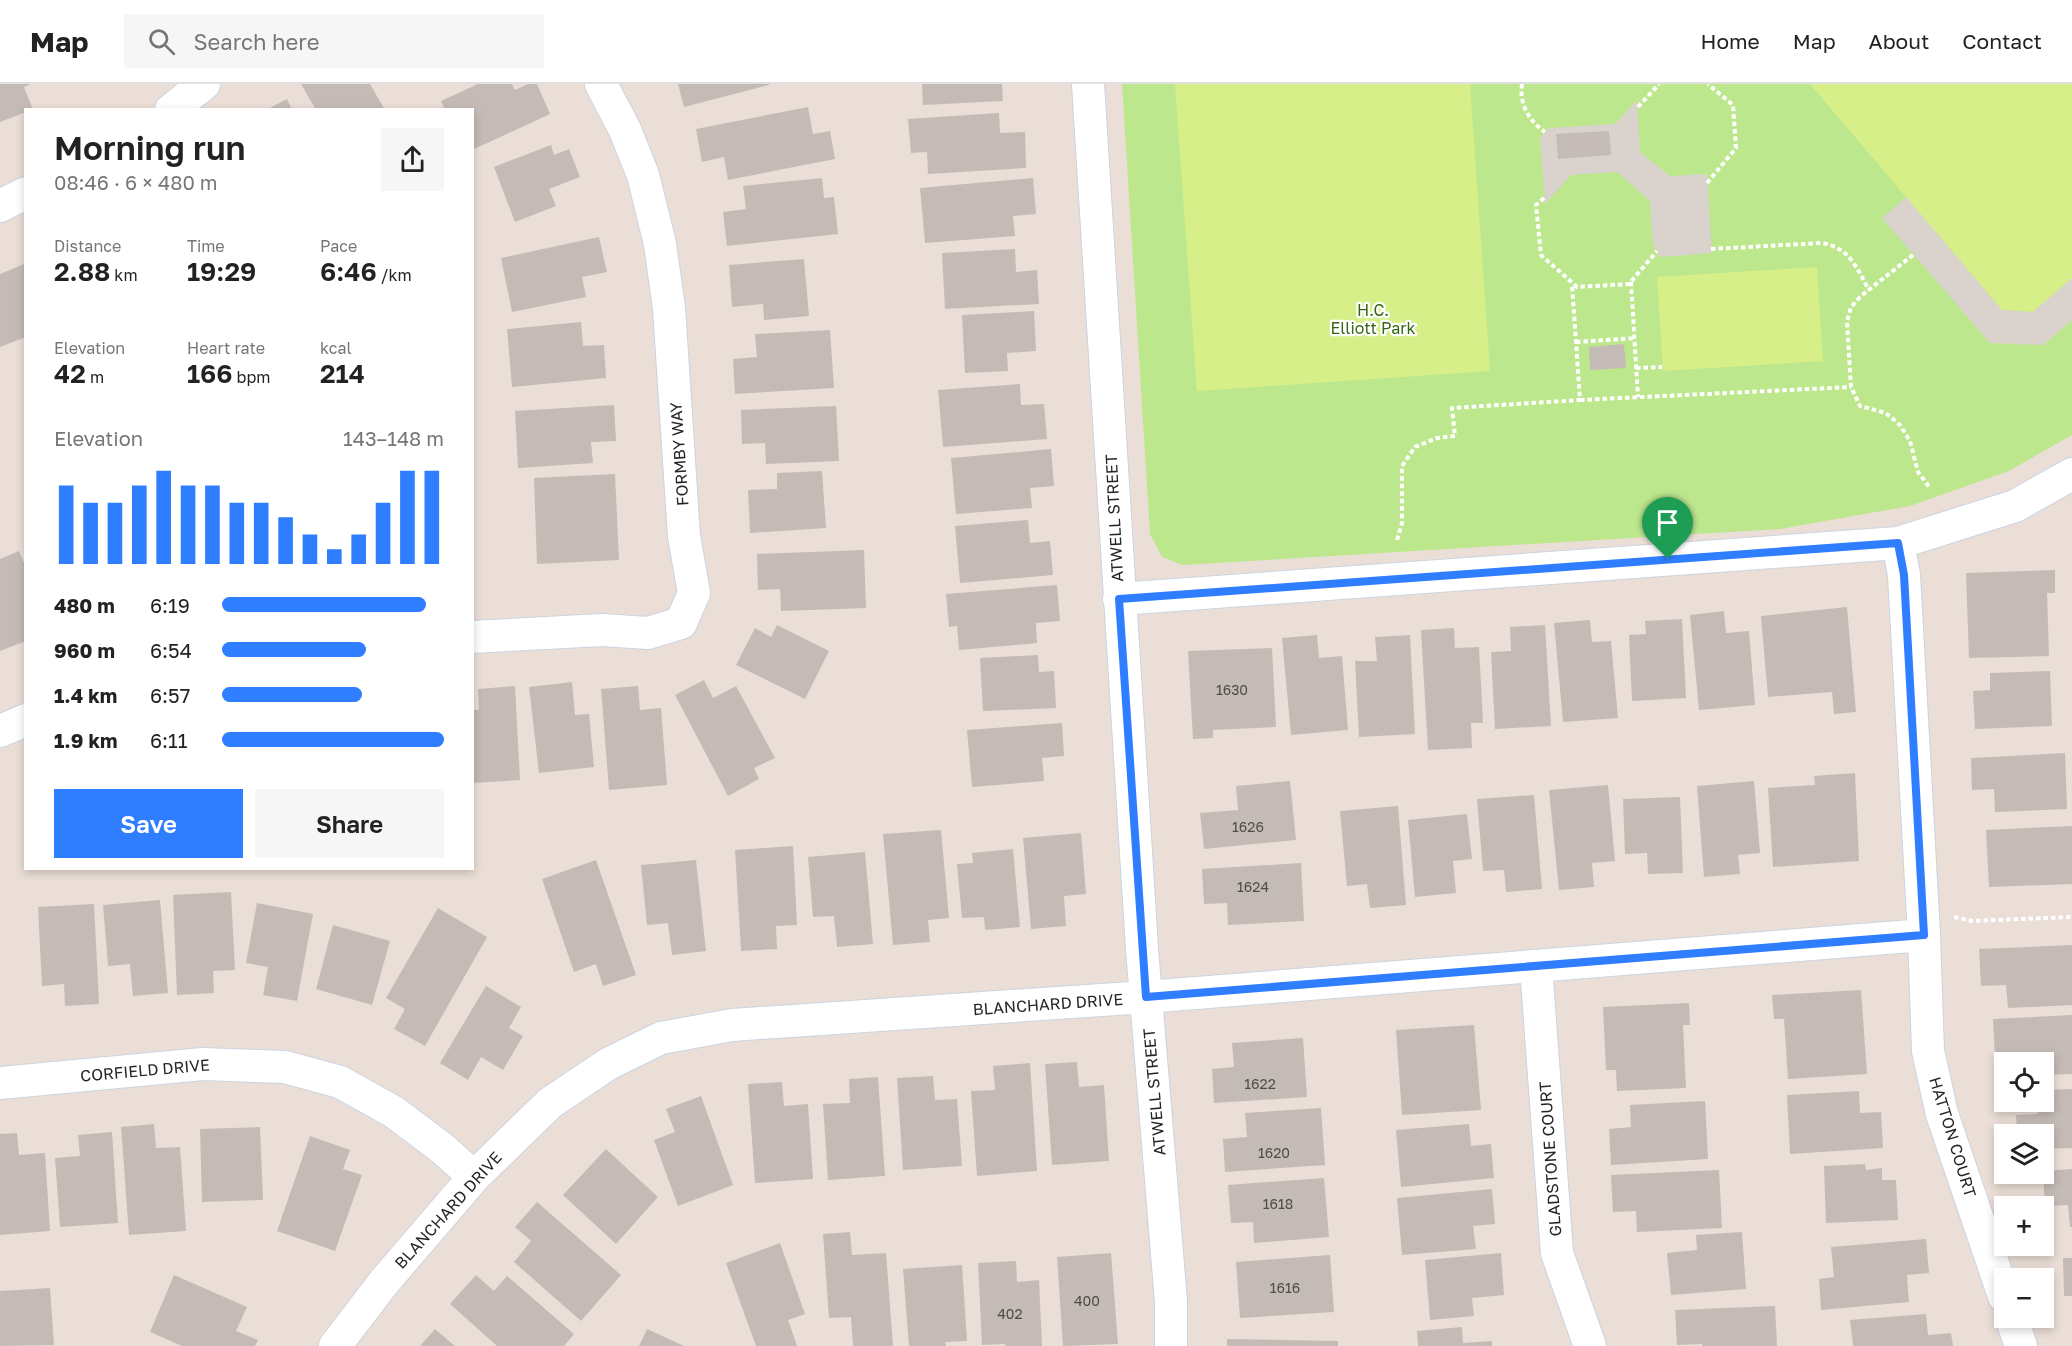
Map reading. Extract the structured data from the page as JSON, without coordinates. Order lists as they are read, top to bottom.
{
  "streets": {
    "street": [
      "FORMBY WAY",
      "ATWELL STREET",
      "BLANCHARD DRIVE",
      "CORFIELD DRIVE",
      "HATTON COURT",
      "GLADSTONE COURT"
    ]
  },
  "crossings": [
    ["ATWELL STREET", "BLANCHARD DRIVE"],
    ["BLANCHARD DRIVE", "CORFIELD DRIVE"],
    ["BLANCHARD DRIVE", "HATTON COURT"],
    ["BLANCHARD DRIVE", "GLADSTONE COURT"]
  ],
  "parks": ["H.C. Elliott Park"],
  "house_numbers": [
    "1630",
    "1626",
    "1624",
    "1622",
    "1620",
    "1618",
    "1616",
    "400",
    "402"
  ],
  "page": {
    "header": "Map",
    "search": "Search here",
    "nav": [
      "Home",
      "Map",
      "About",
      "Contact"
    ],
    "heading": ["Morning run", "08:46 · 6 × 480 m"],
    "stats": [
      ["Distance", "2.88 km"],
      ["Time", "19:29"],
      ["Pace", "6:46 /km"],
      ["Elevation", "42 m"],
      ["Heart rate", "166 bpm"],
      ["kcal", "214"]
    ],
    "chart": ["Elevation", "143–148 m"],
    "list": [
      {
        "name": "480 m",
        "note": "6:19"
      },
      {
        "name": "960 m",
        "note": "6:54"
      },
      {
        "name": "1.4 km",
        "note": "6:57"
      },
      {
        "name": "1.9 km",
        "note": "6:11"
      }
    ],
    "buttons": ["Save", "Share"],
    "map_buttons": ["+", "−"]
  }
}
